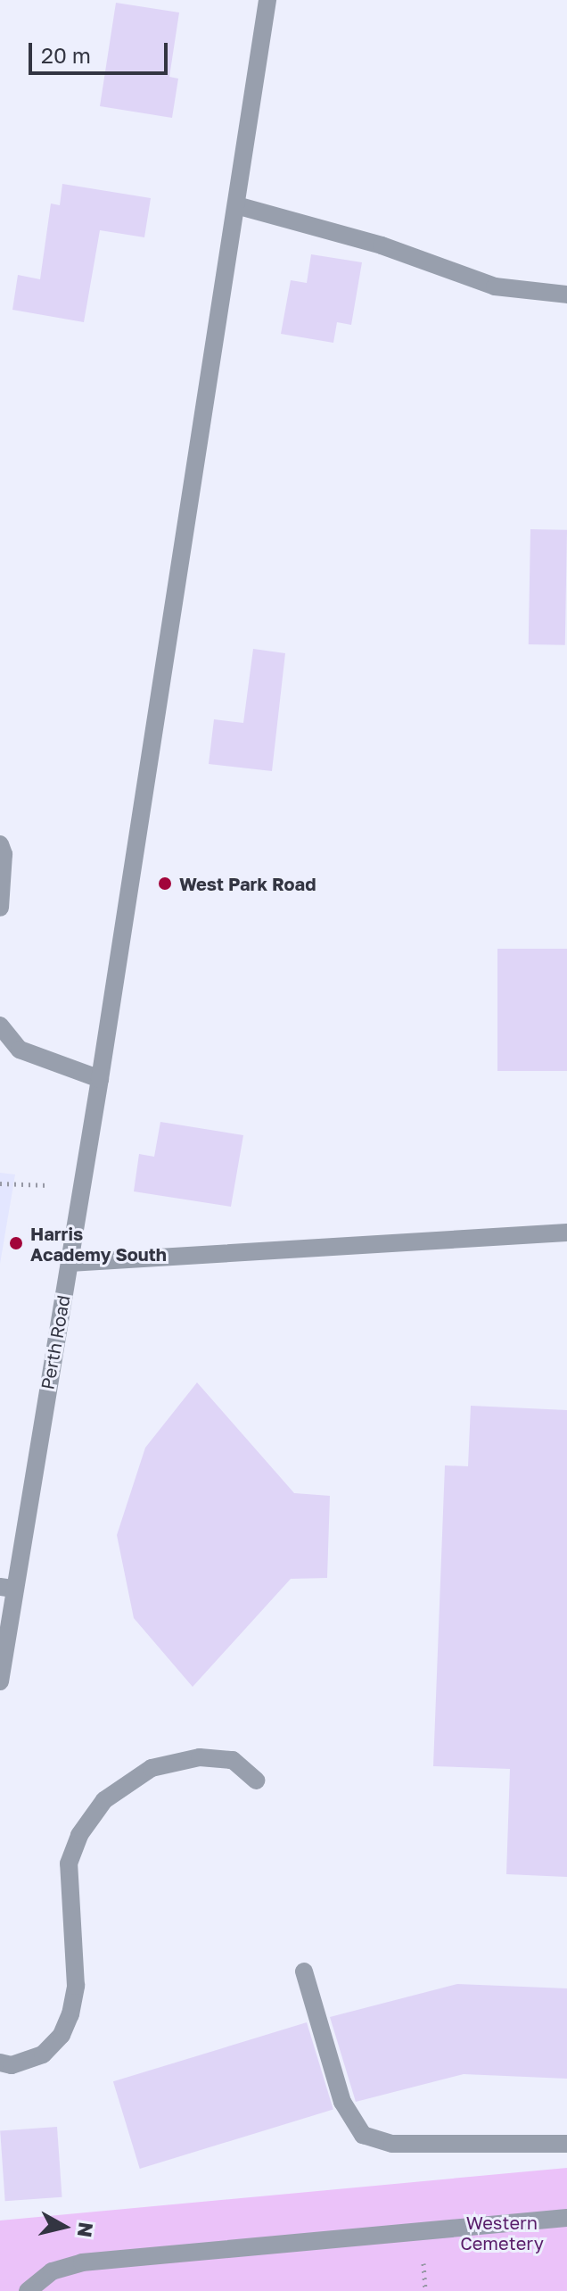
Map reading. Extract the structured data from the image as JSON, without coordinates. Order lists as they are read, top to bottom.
{
  "streets": {
    "street": ["Perth Road"]
  },
  "parks": ["Western Cemetery"],
  "places": ["West Park Road", "Harris Academy South"],
  "scale_bar": "20 m",
  "north": "right"
}
